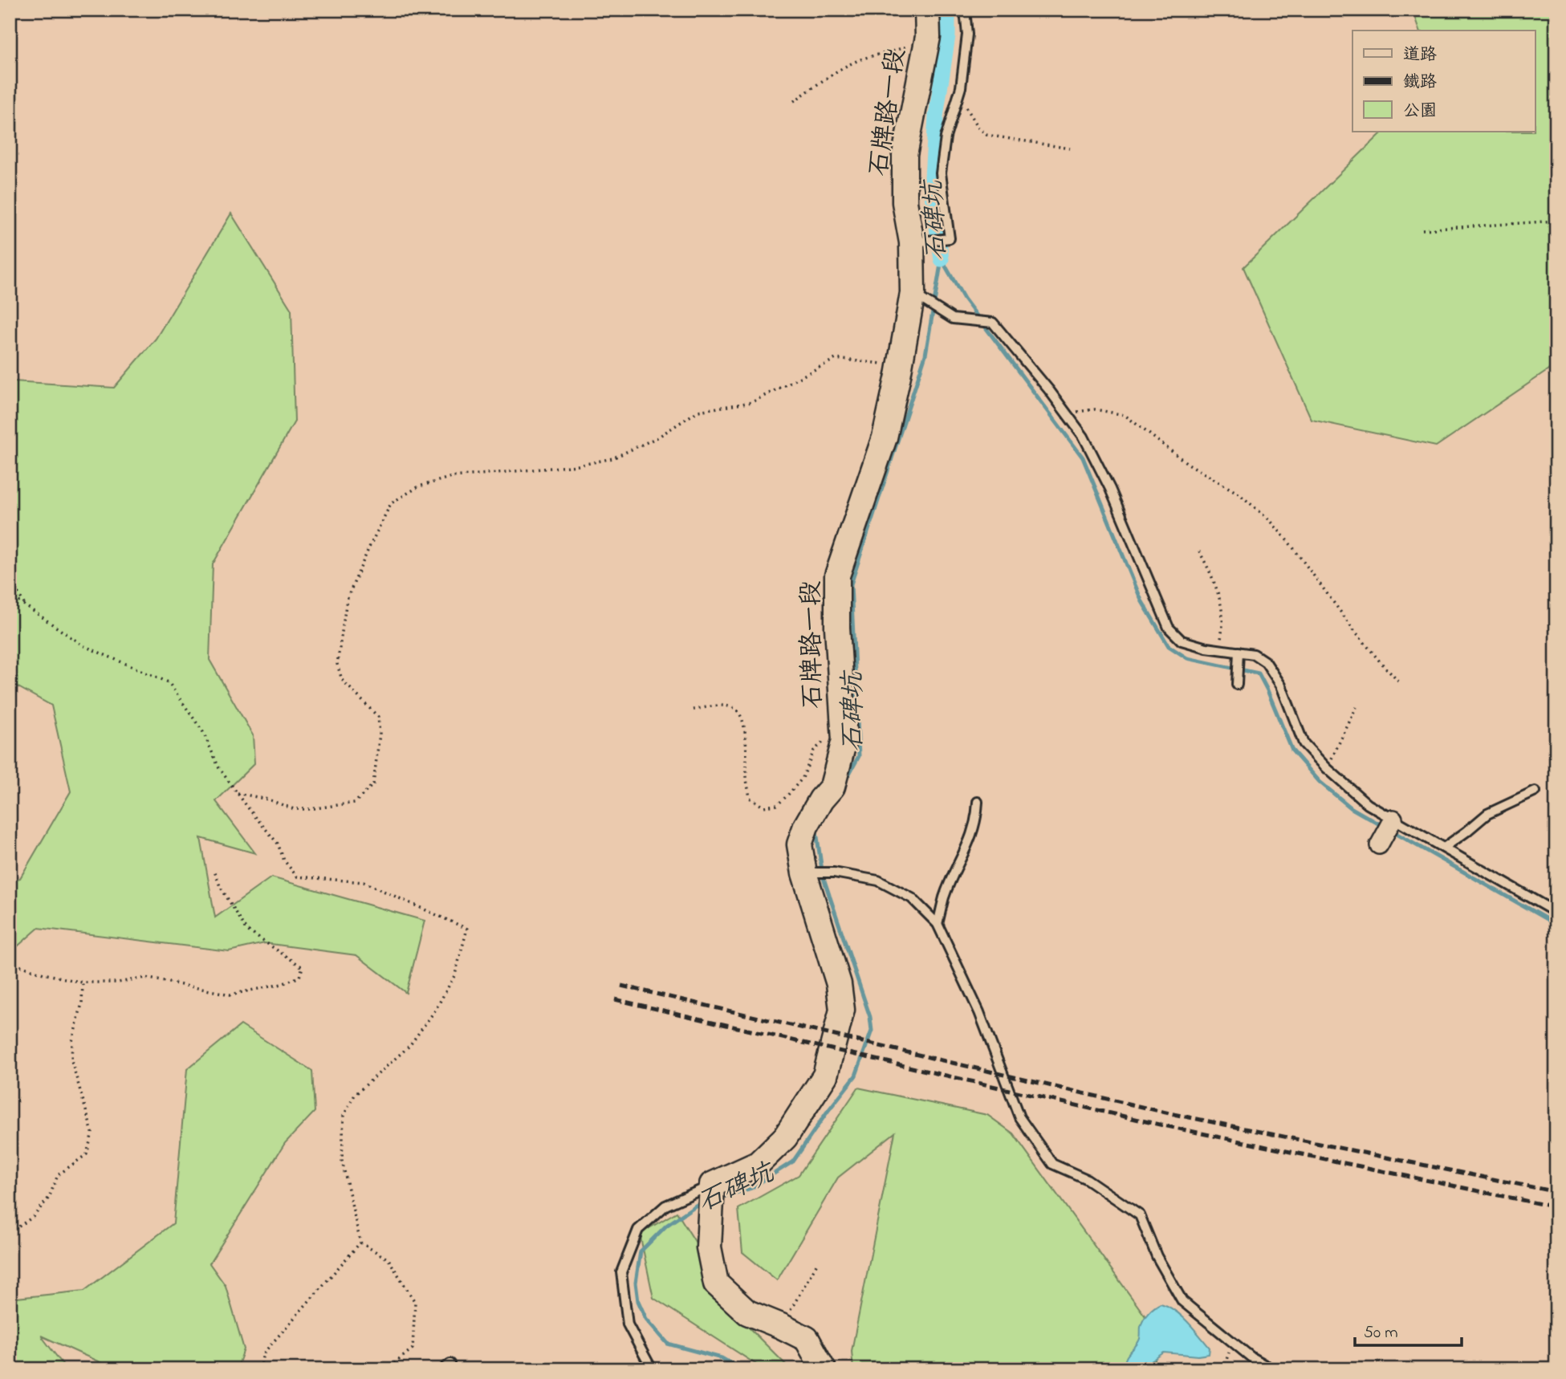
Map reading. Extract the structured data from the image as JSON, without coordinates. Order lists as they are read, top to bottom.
{
  "streets": {
    "street": ["石牌路一段"]
  },
  "water": ["石碑坑"],
  "legend": ["道路", "鐵路", "公園"],
  "scale_bar": "50 m"
}
